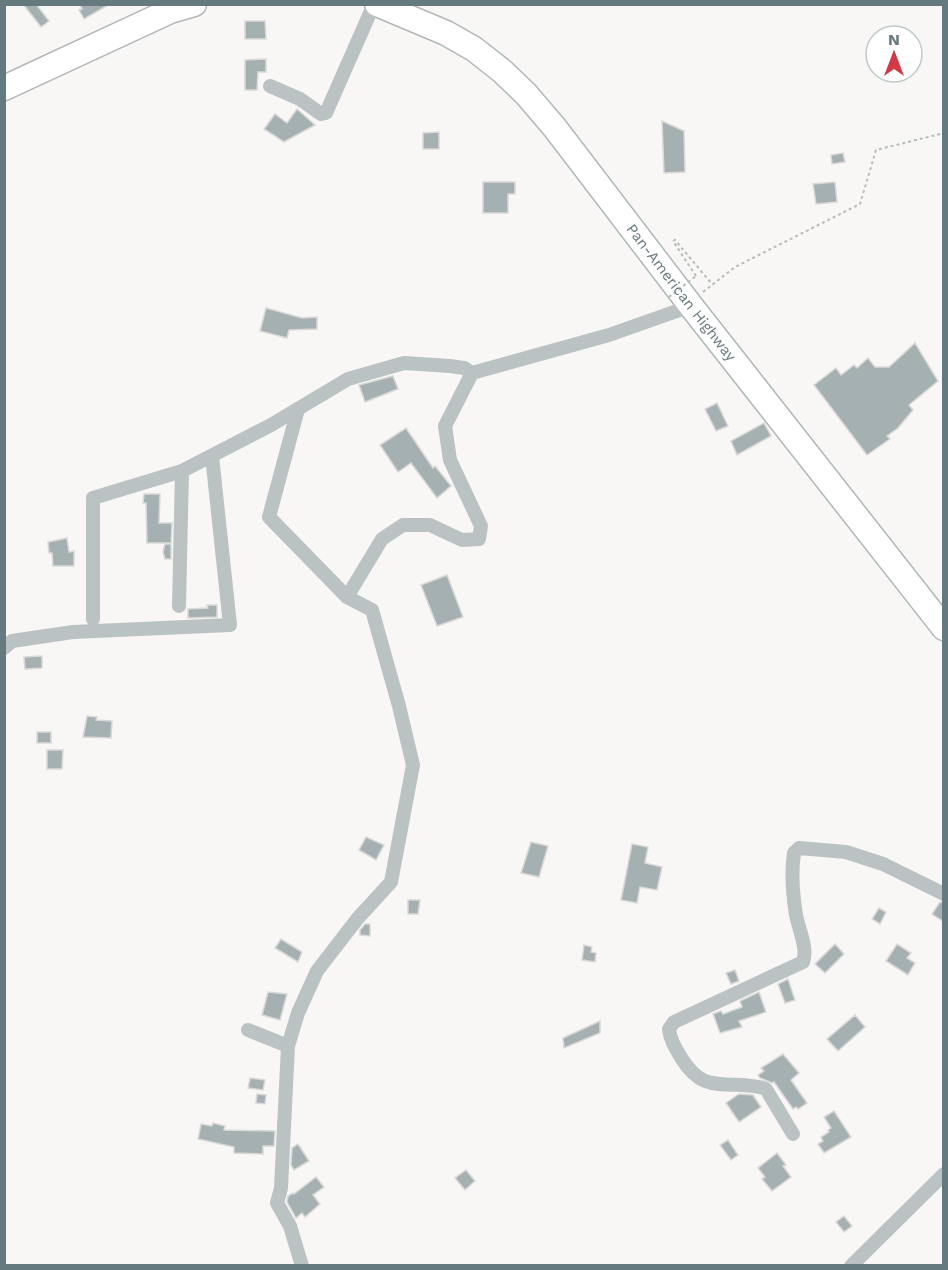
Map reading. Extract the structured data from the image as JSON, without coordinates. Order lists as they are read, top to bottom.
{
  "streets": {
    "highway": ["Pan-American Highway"]
  },
  "north": "top"
}
